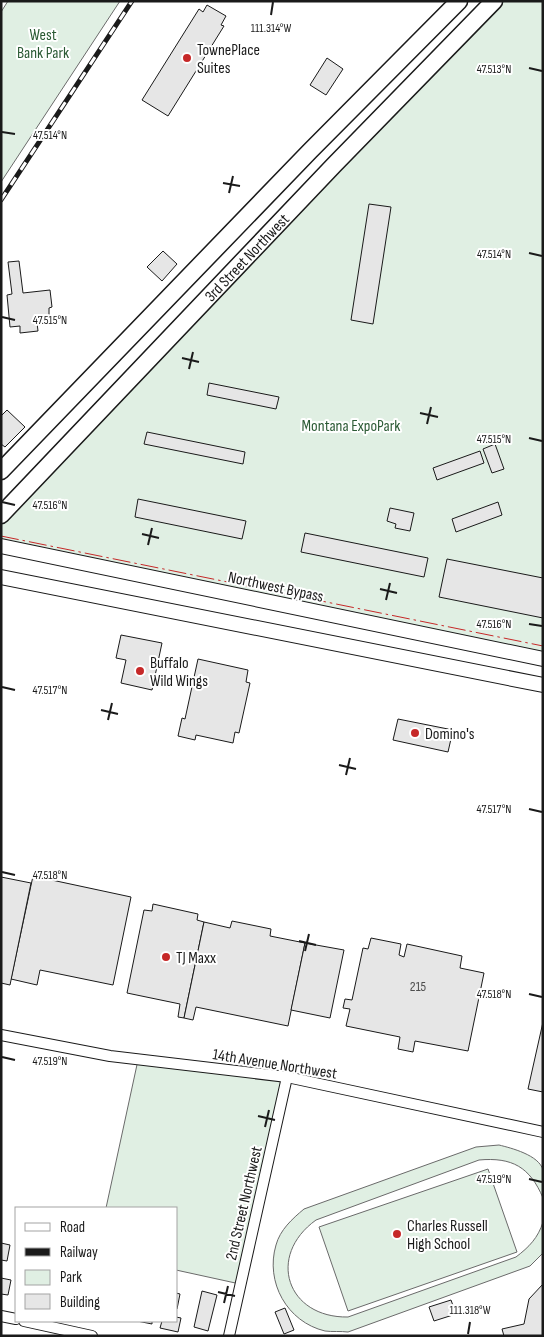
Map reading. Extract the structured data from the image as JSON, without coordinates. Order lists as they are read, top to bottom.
{
  "streets": {
    "highway": ["3rd Street Northwest"],
    "main road": ["Northwest Bypass"],
    "street": ["14th Avenue Northwest", "2nd Street Northwest"]
  },
  "crossings": [
    ["14th Avenue Northwest", "2nd Street Northwest"]
  ],
  "parks": ["West Bank Park", "Montana ExpoPark"],
  "places": [
    "TownePlace Suites",
    "Buffalo Wild Wings",
    "Domino's",
    "TJ Maxx",
    "Charles Russell High School"
  ],
  "house_numbers": ["215"],
  "legend": [
    "Road",
    "Railway",
    "Park",
    "Building"
  ],
  "coordinates": [
    "111.314°W",
    "47.513°N",
    "47.514°N",
    "47.515°N",
    "47.516°N",
    "47.517°N",
    "47.518°N",
    "47.519°N",
    "111.318°W"
  ]
}
